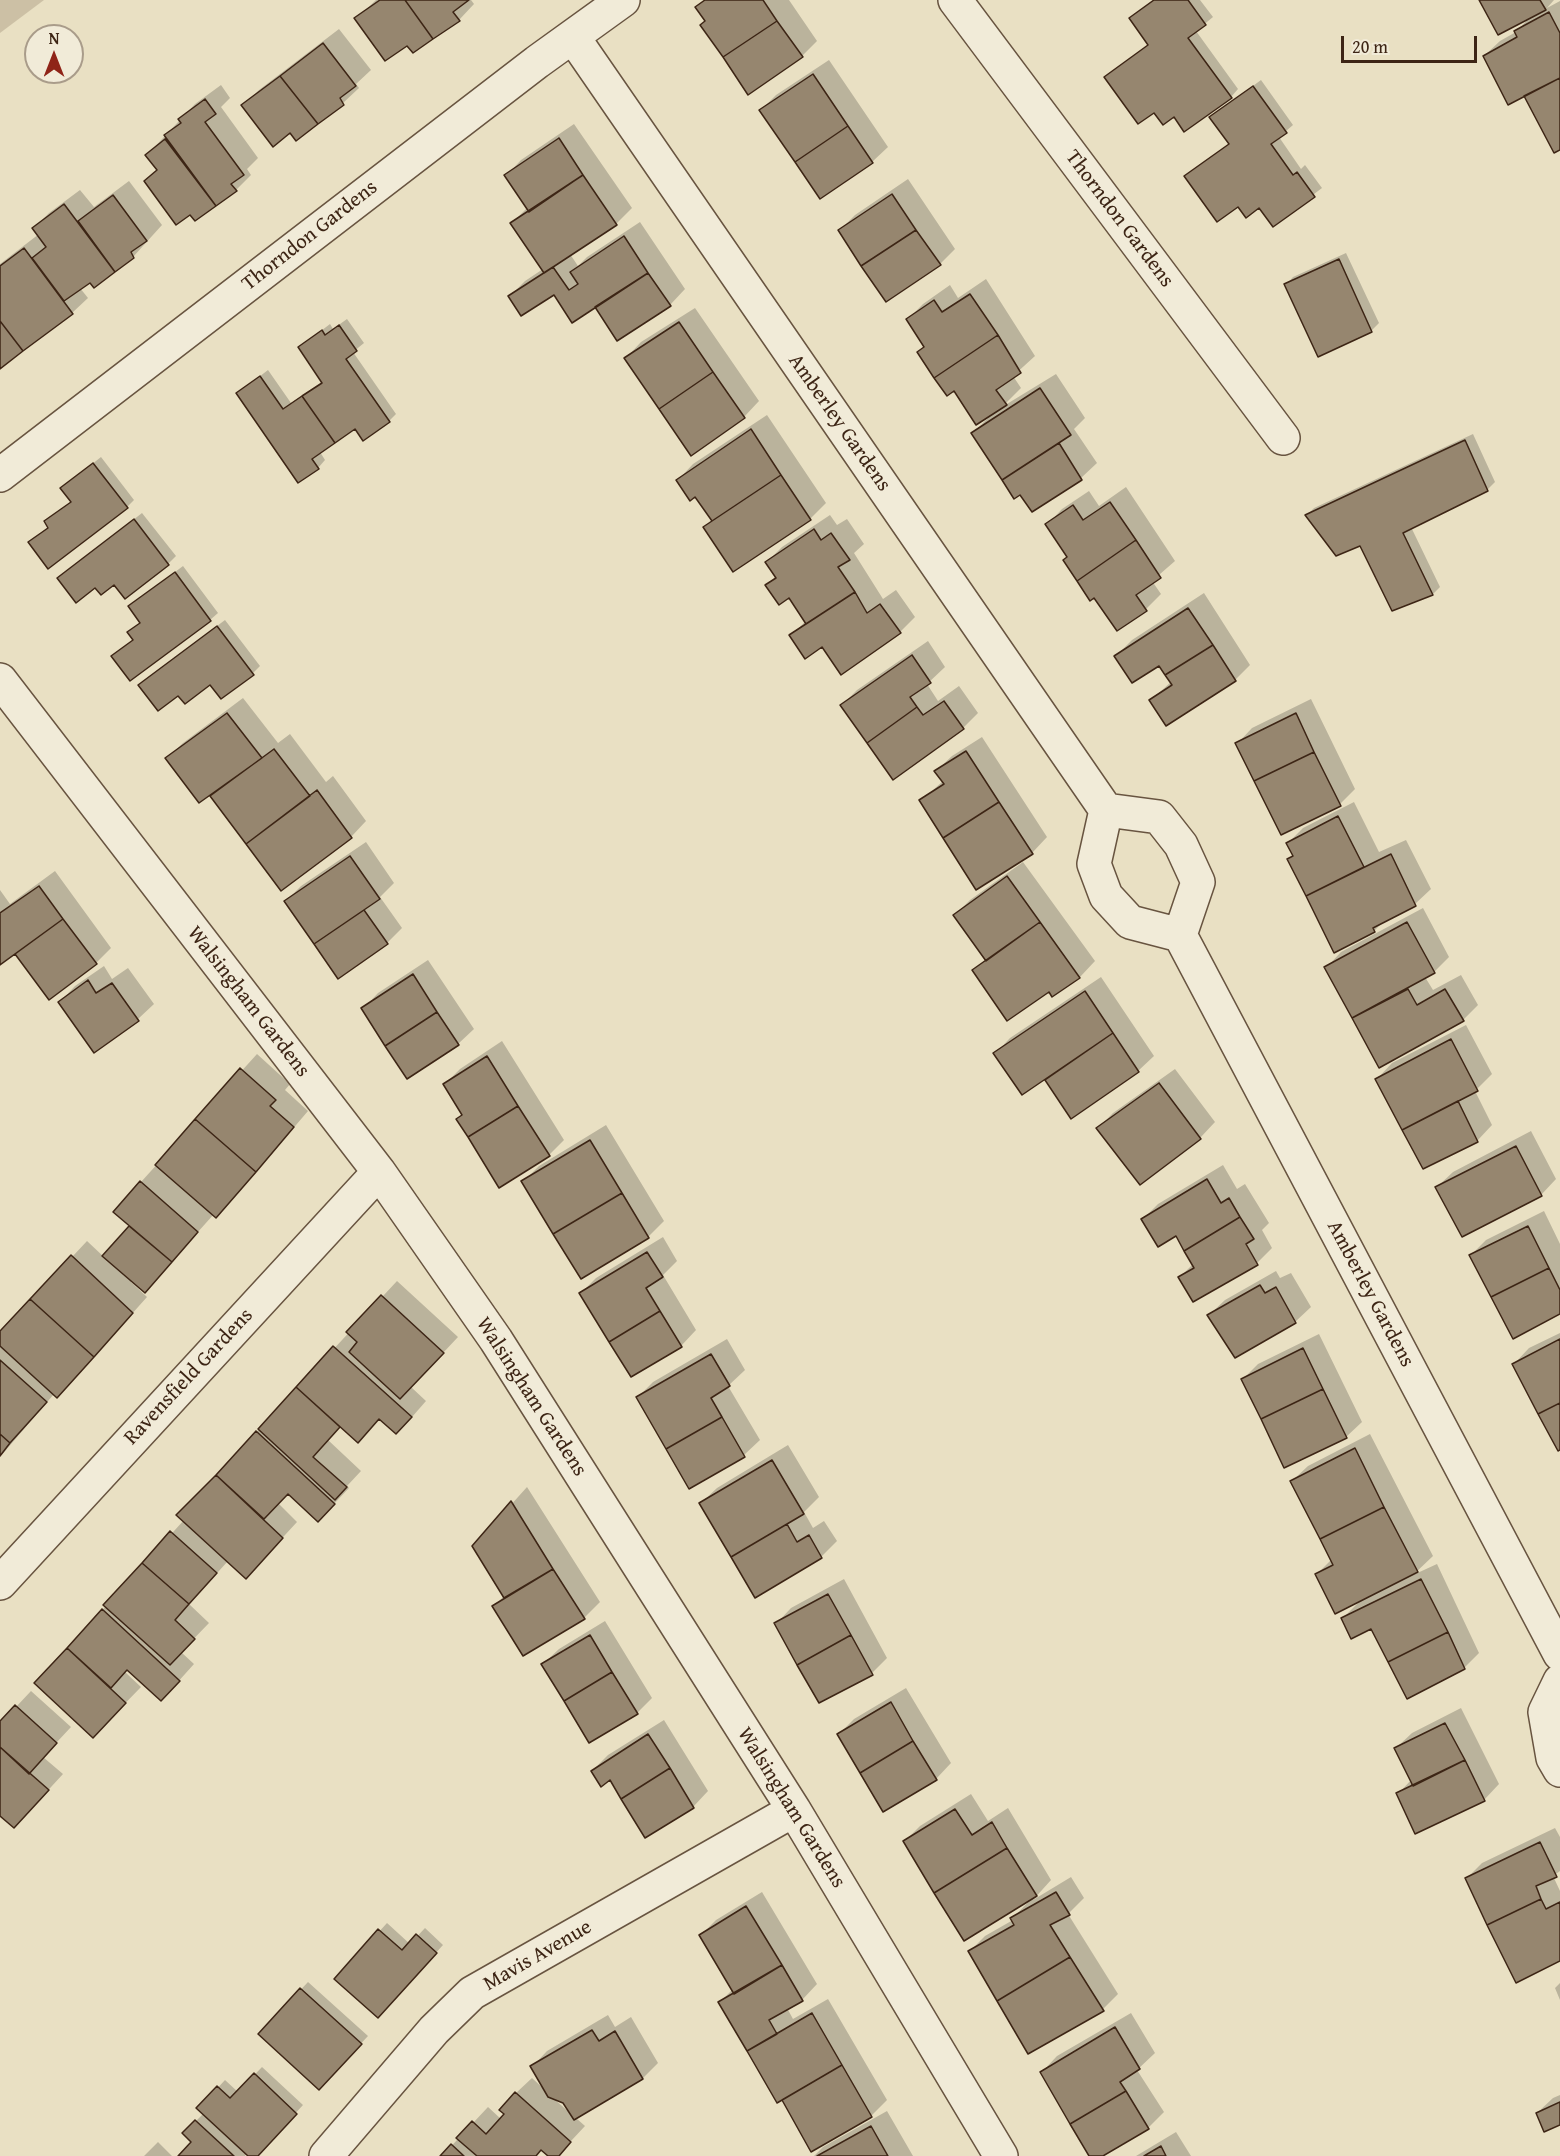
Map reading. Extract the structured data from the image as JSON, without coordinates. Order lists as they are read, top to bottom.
{
  "streets": {
    "street": [
      "Thorndon Gardens",
      "Amberley Gardens",
      "Walsingham Gardens",
      "Ravensfield Gardens",
      "Mavis Avenue"
    ]
  },
  "crossings": [
    ["Thorndon Gardens", "Amberley Gardens"],
    ["Walsingham Gardens", "Ravensfield Gardens"],
    ["Walsingham Gardens", "Mavis Avenue"]
  ],
  "scale_bar": "20 m",
  "north": "top"
}
